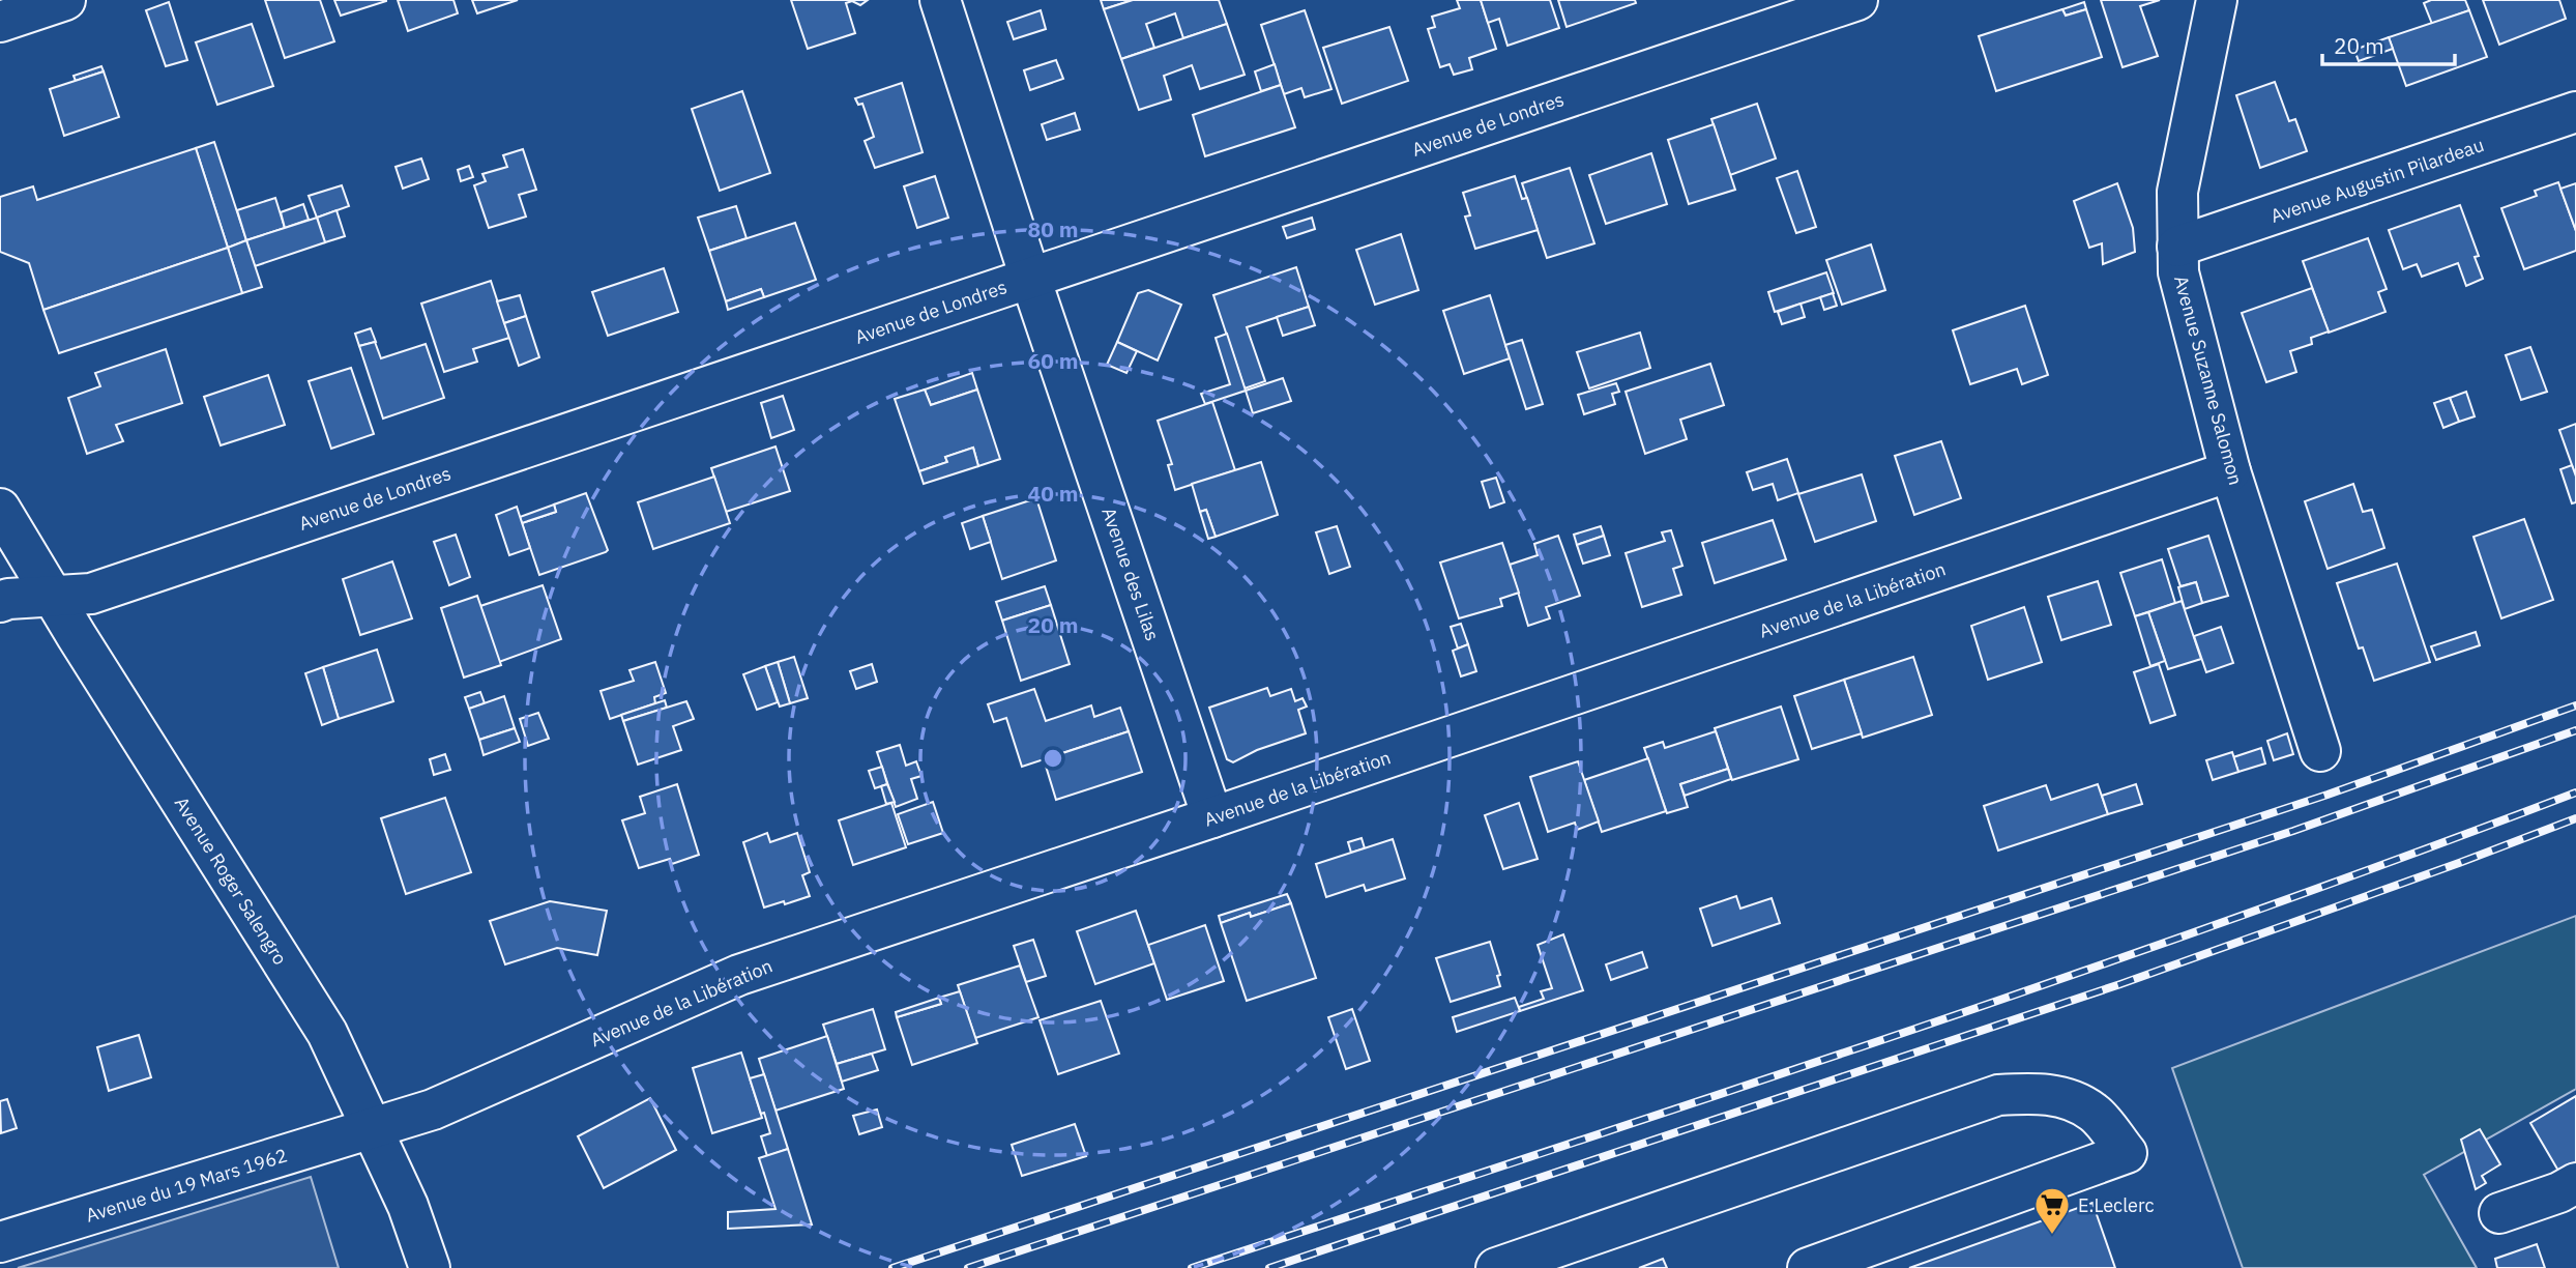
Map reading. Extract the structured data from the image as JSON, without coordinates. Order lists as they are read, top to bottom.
{
  "streets": {
    "street": [
      "Avenue de Londres",
      "Avenue Augustin Pilardeau",
      "Avenue Suzanne Salomon",
      "Avenue des Lilas",
      "Avenue de la Libération",
      "Avenue Roger Salengro",
      "Avenue du 19 Mars 1962"
    ]
  },
  "crossings": [
    ["Avenue de Londres", "Avenue des Lilas"],
    ["Avenue de Londres", "Avenue Roger Salengro"],
    ["Avenue Augustin Pilardeau", "Avenue Suzanne Salomon"],
    ["Avenue Suzanne Salomon", "Avenue de la Libération"],
    ["Avenue des Lilas", "Avenue de la Libération"],
    ["Avenue de la Libération", "Avenue Roger Salengro"],
    ["Avenue de la Libération", "Avenue du 19 Mars 1962"],
    ["Avenue Roger Salengro", "Avenue du 19 Mars 1962"]
  ],
  "places": {
    "supermarket": ["E.Leclerc"]
  },
  "scale_bar": "20 m",
  "rings": [
    "80 m",
    "60 m",
    "40 m",
    "20 m"
  ]
}
